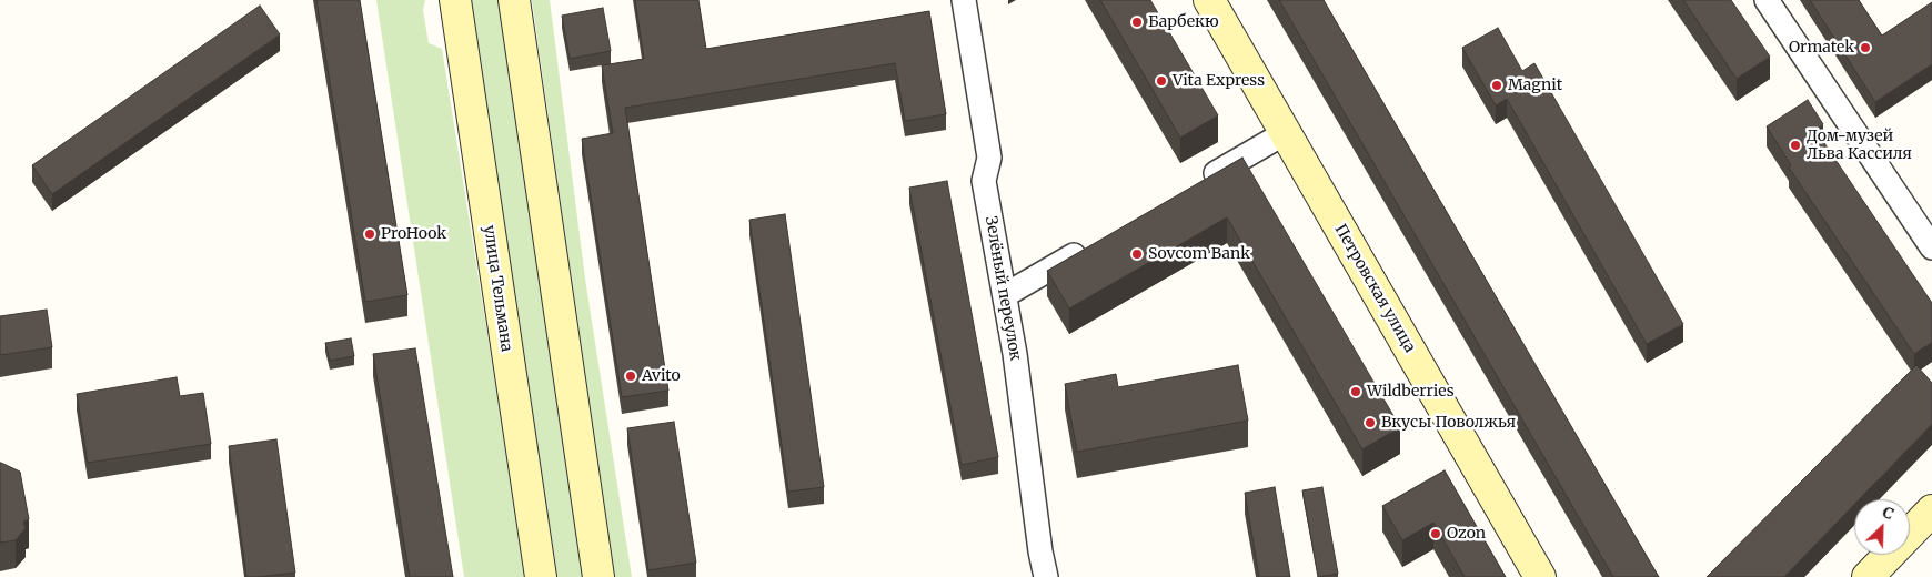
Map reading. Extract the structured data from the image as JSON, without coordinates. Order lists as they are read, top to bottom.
{
  "streets": {
    "main road": ["улица Тельмана", "Петровская улица"],
    "street": ["Зелёный переулок"]
  },
  "places": [
    "Барбекю",
    "Ormatek",
    "Vita Express",
    "Magnit",
    "Дом-музей Льва Кассиля",
    "ProHook",
    "Sovcom Bank",
    "Avito",
    "Wildberries",
    "Вкусы Поволжья",
    "Ozon"
  ],
  "north": "top right"
}
